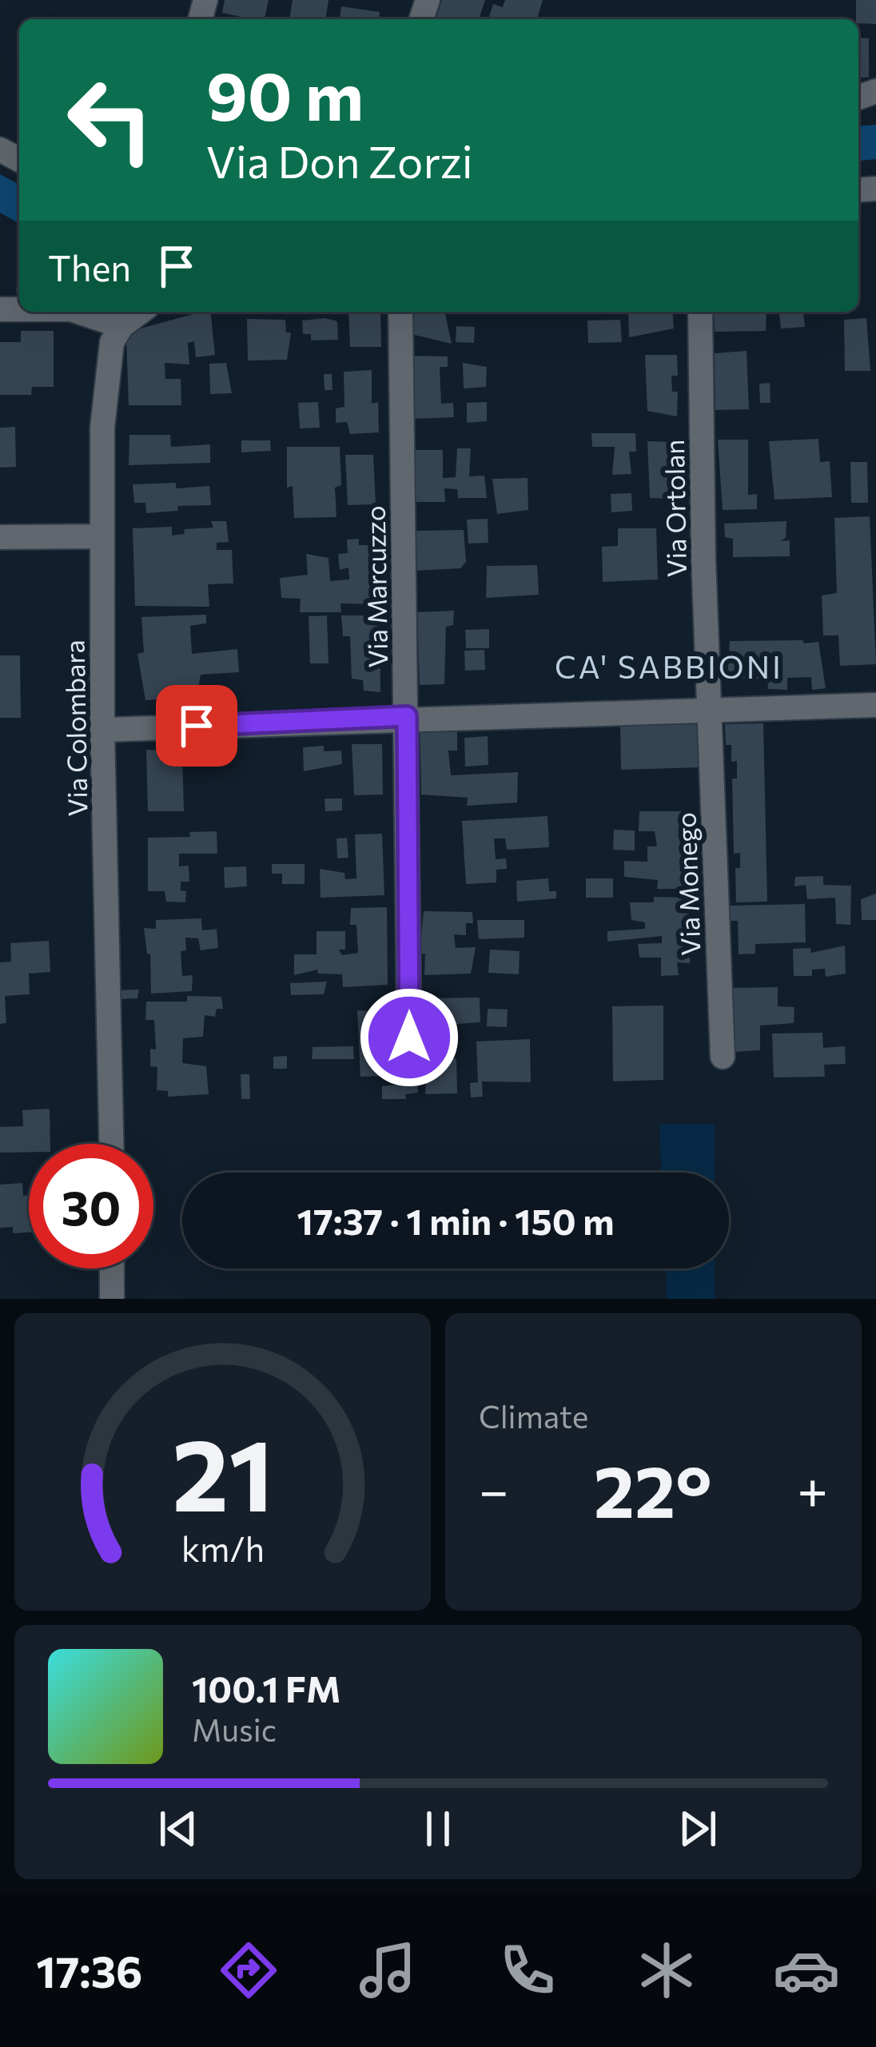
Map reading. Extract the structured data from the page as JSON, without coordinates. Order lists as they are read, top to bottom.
{
  "streets": {
    "street": [
      "Via Ortolan",
      "Via Marcuzzo",
      "Via Colombara",
      "Via Monego"
    ]
  },
  "crossings": [
    ["Via Ortolan", "Via Monego"]
  ],
  "districts": ["CA' SABBIONI"],
  "page": {
    "turn": ["90 m", "Via Don Zorzi"],
    "then": "Then",
    "limit": "30",
    "trip": "17:37 · 1 min · 150 m",
    "tile": "Climate",
    "heat": ["−", "22°", "+"],
    "song": ["100.1 FM", "Music"],
    "tabs": "17:36",
    "gauge": ["21", "km/h"]
  }
}
